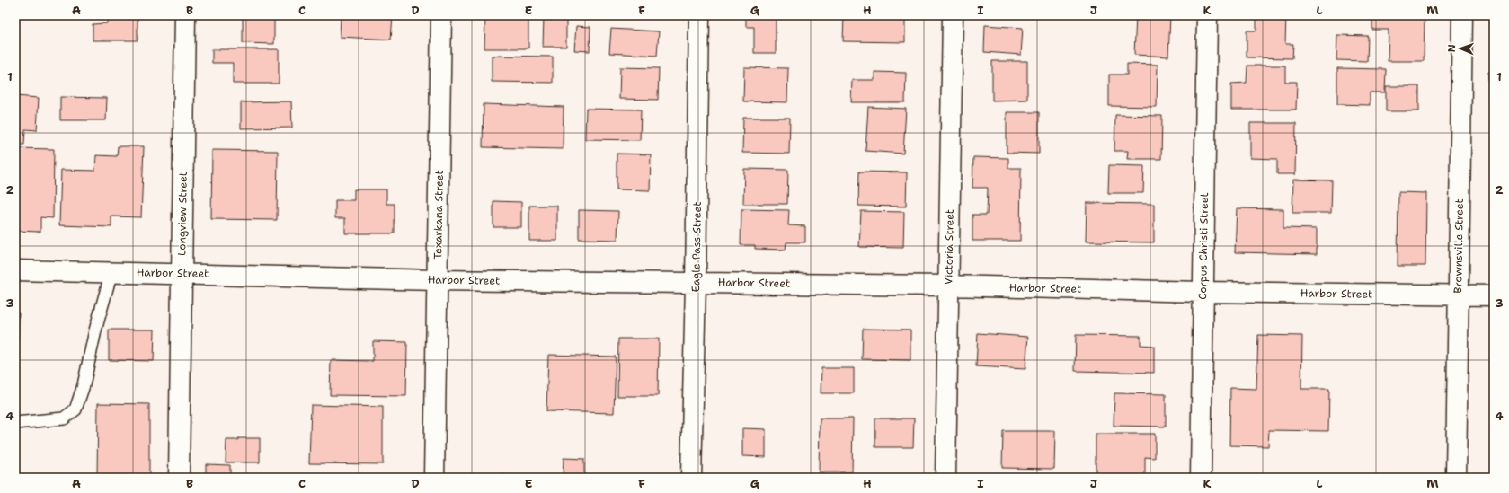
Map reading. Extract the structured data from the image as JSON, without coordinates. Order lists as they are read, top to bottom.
{
  "streets": {
    "street": [
      "Longview Street",
      "Texarkana Street",
      "Corpus Christi Street",
      "Brownsville Street",
      "Eagle Pass Street",
      "Victoria Street",
      "Harbor Street"
    ]
  },
  "crossings": [
    ["Longview Street", "Harbor Street"],
    ["Texarkana Street", "Harbor Street"],
    ["Corpus Christi Street", "Harbor Street"],
    ["Brownsville Street", "Harbor Street"],
    ["Eagle Pass Street", "Harbor Street"],
    ["Victoria Street", "Harbor Street"]
  ],
  "north": "left",
  "grid": {
    "columns": [
      "A",
      "B",
      "C",
      "D",
      "E",
      "F",
      "G",
      "H",
      "I",
      "J",
      "K",
      "L",
      "M"
    ],
    "rows": [
      "1",
      "2",
      "3",
      "4"
    ]
  }
}
